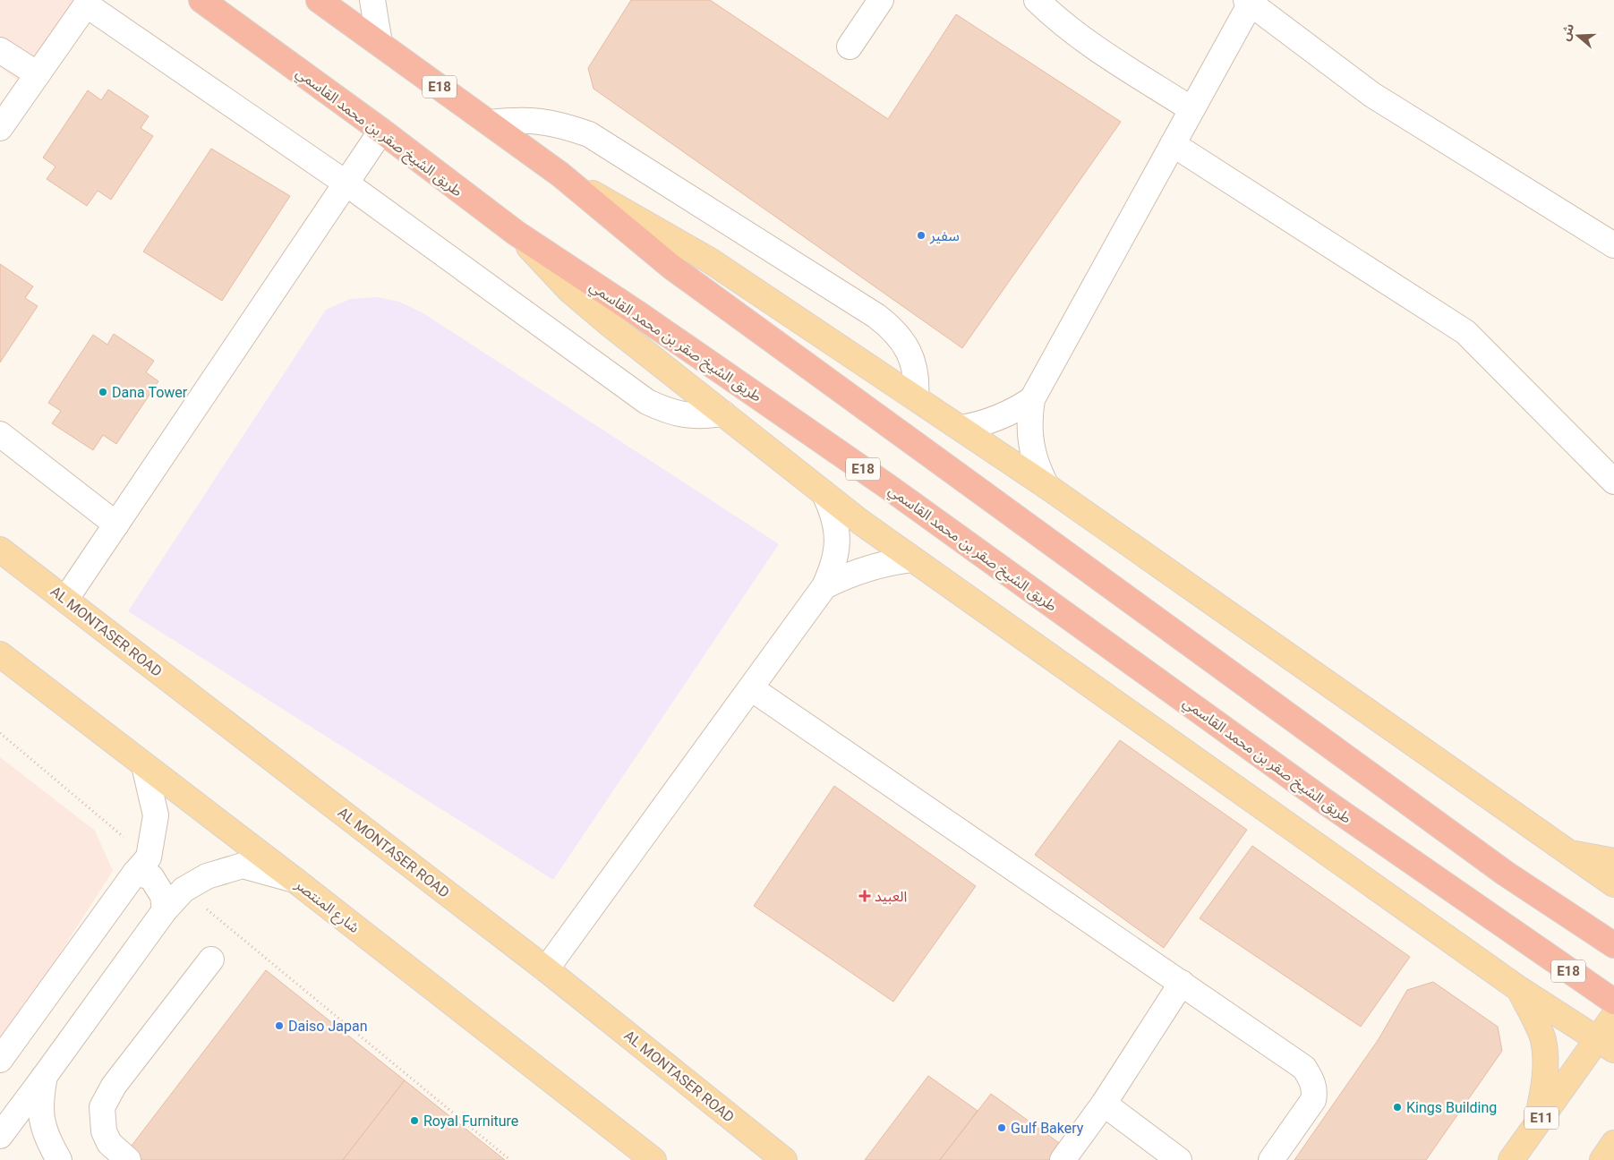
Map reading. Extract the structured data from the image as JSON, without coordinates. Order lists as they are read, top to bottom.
{
  "streets": {
    "highway": ["E18", "طريق الشيخ صقر بن محمد القاسمي"],
    "main road": ["AL MONTASER ROAD", "شارع المنتصر", "E11"]
  },
  "places": {
    "other": [
      "سفير",
      "Dana Tower",
      "Daiso Japan",
      "Kings Building",
      "Royal Furniture",
      "Gulf Bakery"
    ],
    "health": ["العبيد"]
  },
  "north": "left"
}
